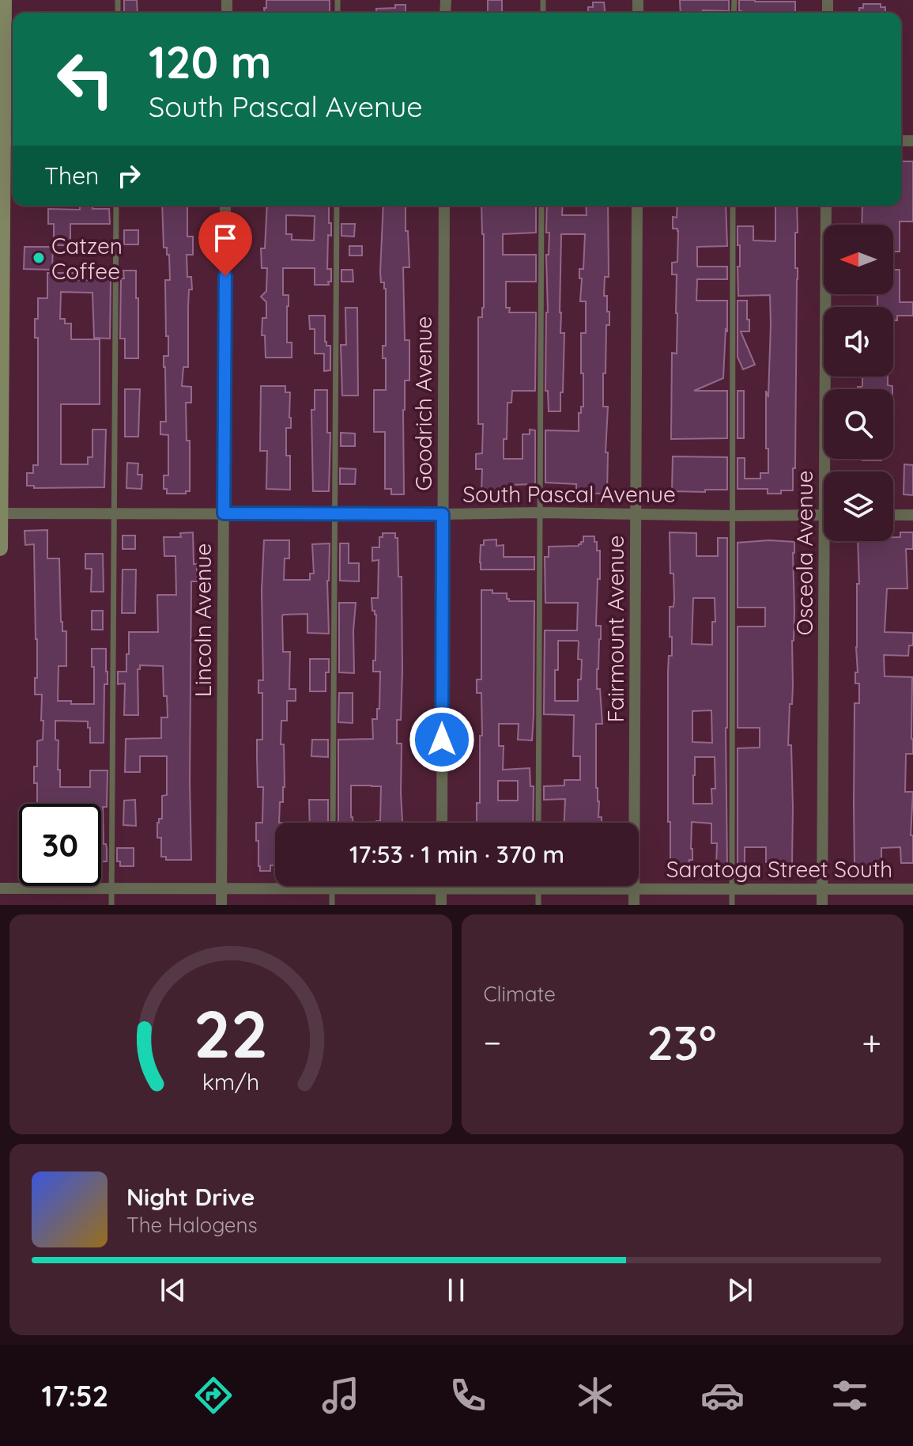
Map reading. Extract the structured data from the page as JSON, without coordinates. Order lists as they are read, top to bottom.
{
  "streets": {
    "street": [
      "Goodrich Avenue",
      "South Pascal Avenue",
      "Osceola Avenue",
      "Lincoln Avenue",
      "Fairmount Avenue",
      "Saratoga Street South"
    ]
  },
  "crossings": [
    ["Goodrich Avenue", "South Pascal Avenue"],
    ["South Pascal Avenue", "Lincoln Avenue"],
    ["South Pascal Avenue", "Fairmount Avenue"],
    ["Osceola Avenue", "Saratoga Street South"],
    ["Lincoln Avenue", "Saratoga Street South"],
    ["Fairmount Avenue", "Saratoga Street South"]
  ],
  "places": ["Catzen Coffee"],
  "north": "left",
  "page": {
    "turn": ["120 m", "South Pascal Avenue"],
    "then": "Then",
    "limit": "30",
    "trip": "17:53 · 1 min · 370 m",
    "tile": "Climate",
    "heat": ["−", "23°", "+"],
    "song": ["Night Drive", "The Halogens"],
    "tabs": "17:52",
    "gauge": ["22", "km/h"]
  }
}
